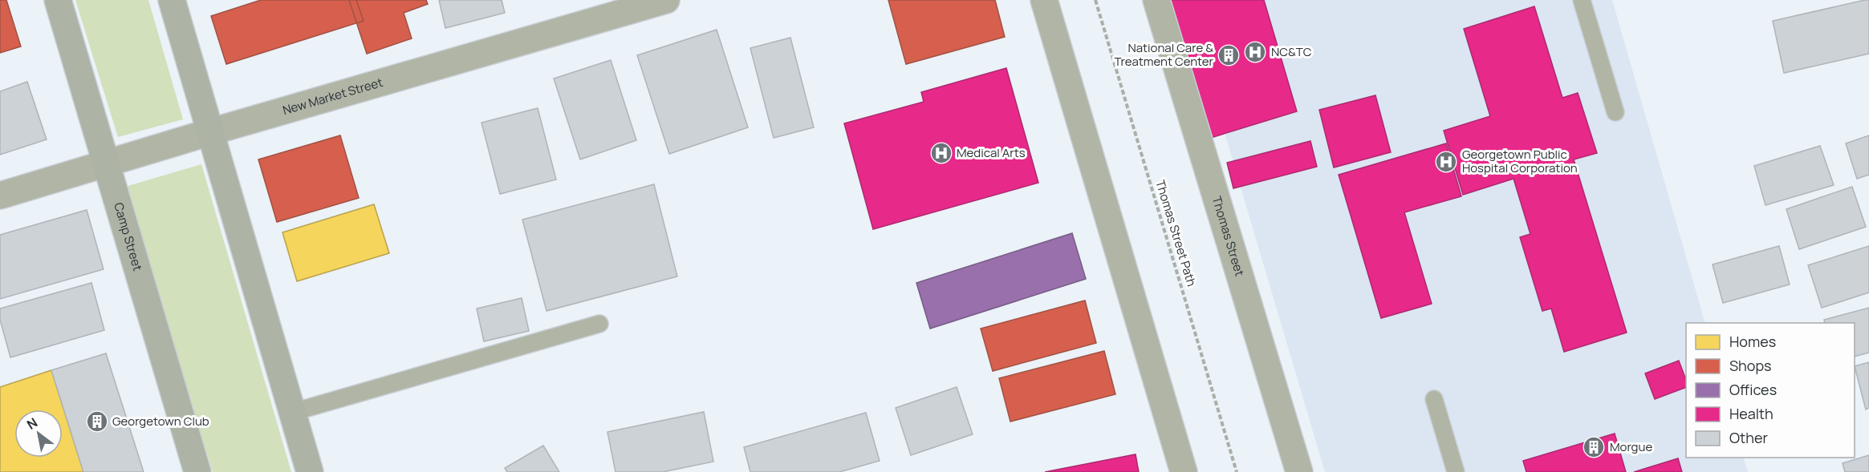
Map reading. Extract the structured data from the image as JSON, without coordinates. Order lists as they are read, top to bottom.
{
  "streets": {
    "main road": ["Camp Street"],
    "street": ["New Market Street", "Thomas Street"],
    "path": ["Thomas Street Path"]
  },
  "crossings": [
    ["New Market Street", "Camp Street"]
  ],
  "places": {
    "hospital": ["NC&TC", "Medical Arts", "Georgetown Public Hospital Corporation"],
    "building": ["National Care & Treatment Center", "Georgetown Club", "Morgue"]
  },
  "legend": [
    "Homes",
    "Shops",
    "Offices",
    "Health",
    "Other"
  ],
  "north": "top left"
}
